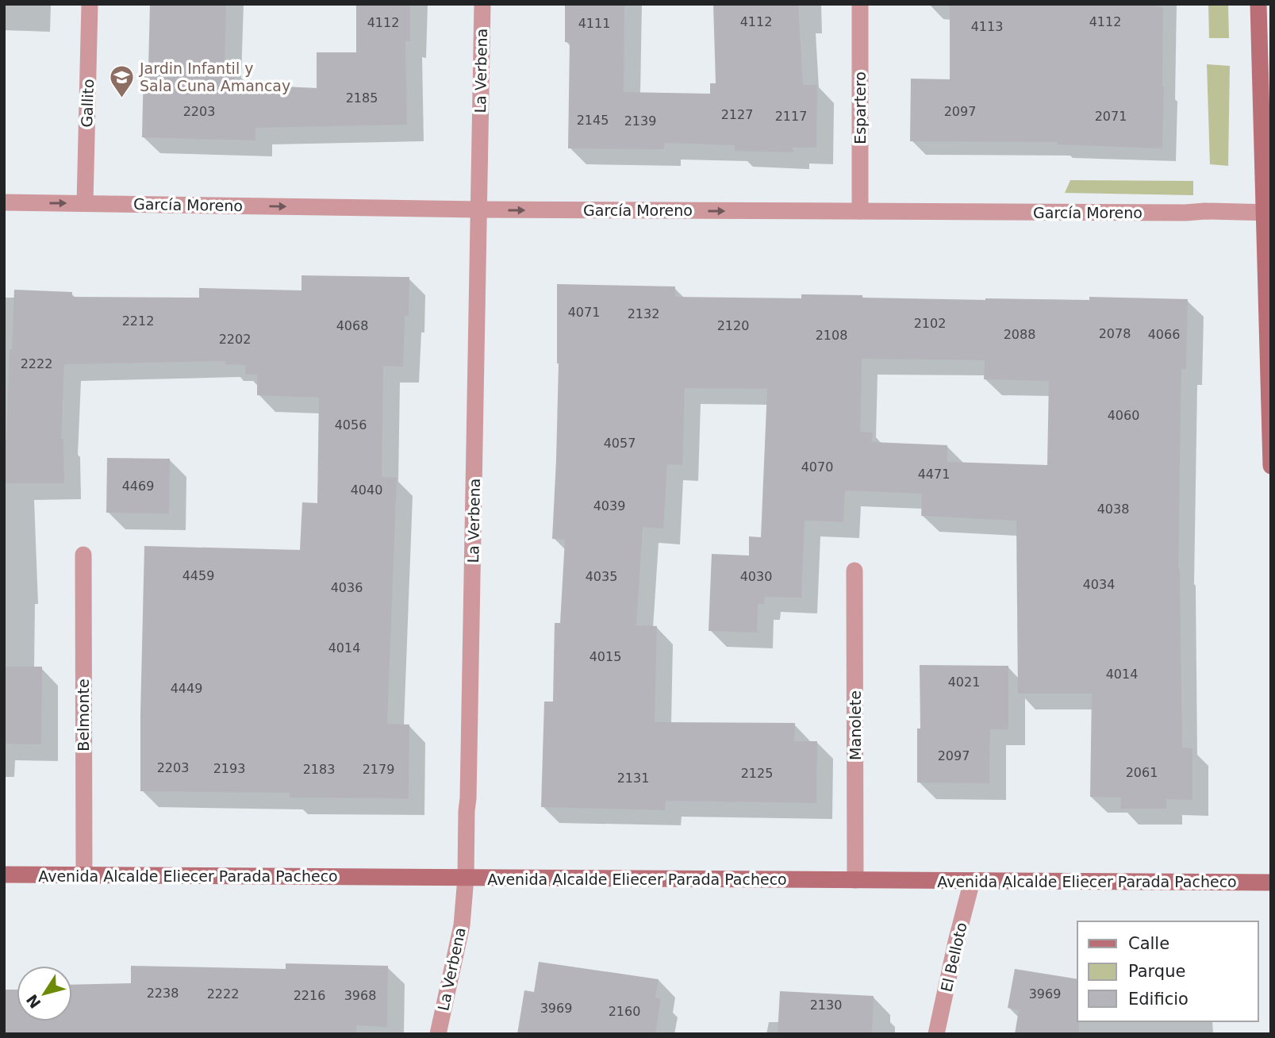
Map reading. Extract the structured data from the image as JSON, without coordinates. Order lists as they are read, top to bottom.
{
  "streets": {
    "main road": ["Avenida Alcalde Eliecer Parada Pacheco"],
    "street": [
      "La Verbena",
      "Gallito",
      "Espartero",
      "García Moreno",
      "Belmonte",
      "Manolete",
      "El Belloto"
    ]
  },
  "crossings": [
    ["La Verbena", "García Moreno"],
    ["La Verbena", "Avenida Alcalde Eliecer Parada Pacheco"],
    ["Gallito", "García Moreno"],
    ["Espartero", "García Moreno"],
    ["Belmonte", "Avenida Alcalde Eliecer Parada Pacheco"],
    ["Manolete", "Avenida Alcalde Eliecer Parada Pacheco"],
    ["Avenida Alcalde Eliecer Parada Pacheco", "El Belloto"]
  ],
  "one_way": ["García Moreno"],
  "places": {
    "school or university": ["Jardin Infantil y Sala Cuna Amancay"]
  },
  "house_numbers": [
    "4112",
    "4112",
    "4112",
    "4111",
    "4113",
    "2185",
    "2203",
    "2097",
    "2127",
    "2117",
    "2071",
    "2145",
    "2139",
    "4071",
    "2132",
    "2212",
    "2102",
    "4068",
    "2120",
    "2078",
    "2088",
    "4066",
    "2108",
    "2202",
    "2222",
    "4060",
    "4056",
    "4057",
    "4070",
    "4471",
    "4469",
    "4040",
    "4039",
    "4038",
    "4459",
    "4035",
    "4030",
    "4034",
    "4036",
    "4014",
    "4015",
    "4014",
    "4021",
    "4449",
    "2097",
    "2203",
    "2193",
    "2183",
    "2179",
    "2061",
    "2125",
    "2131",
    "2238",
    "2222",
    "3969",
    "2216",
    "3968",
    "2130",
    "3969",
    "2160"
  ],
  "legend": ["Calle", "Parque", "Edificio"],
  "north": "bottom left"
}
